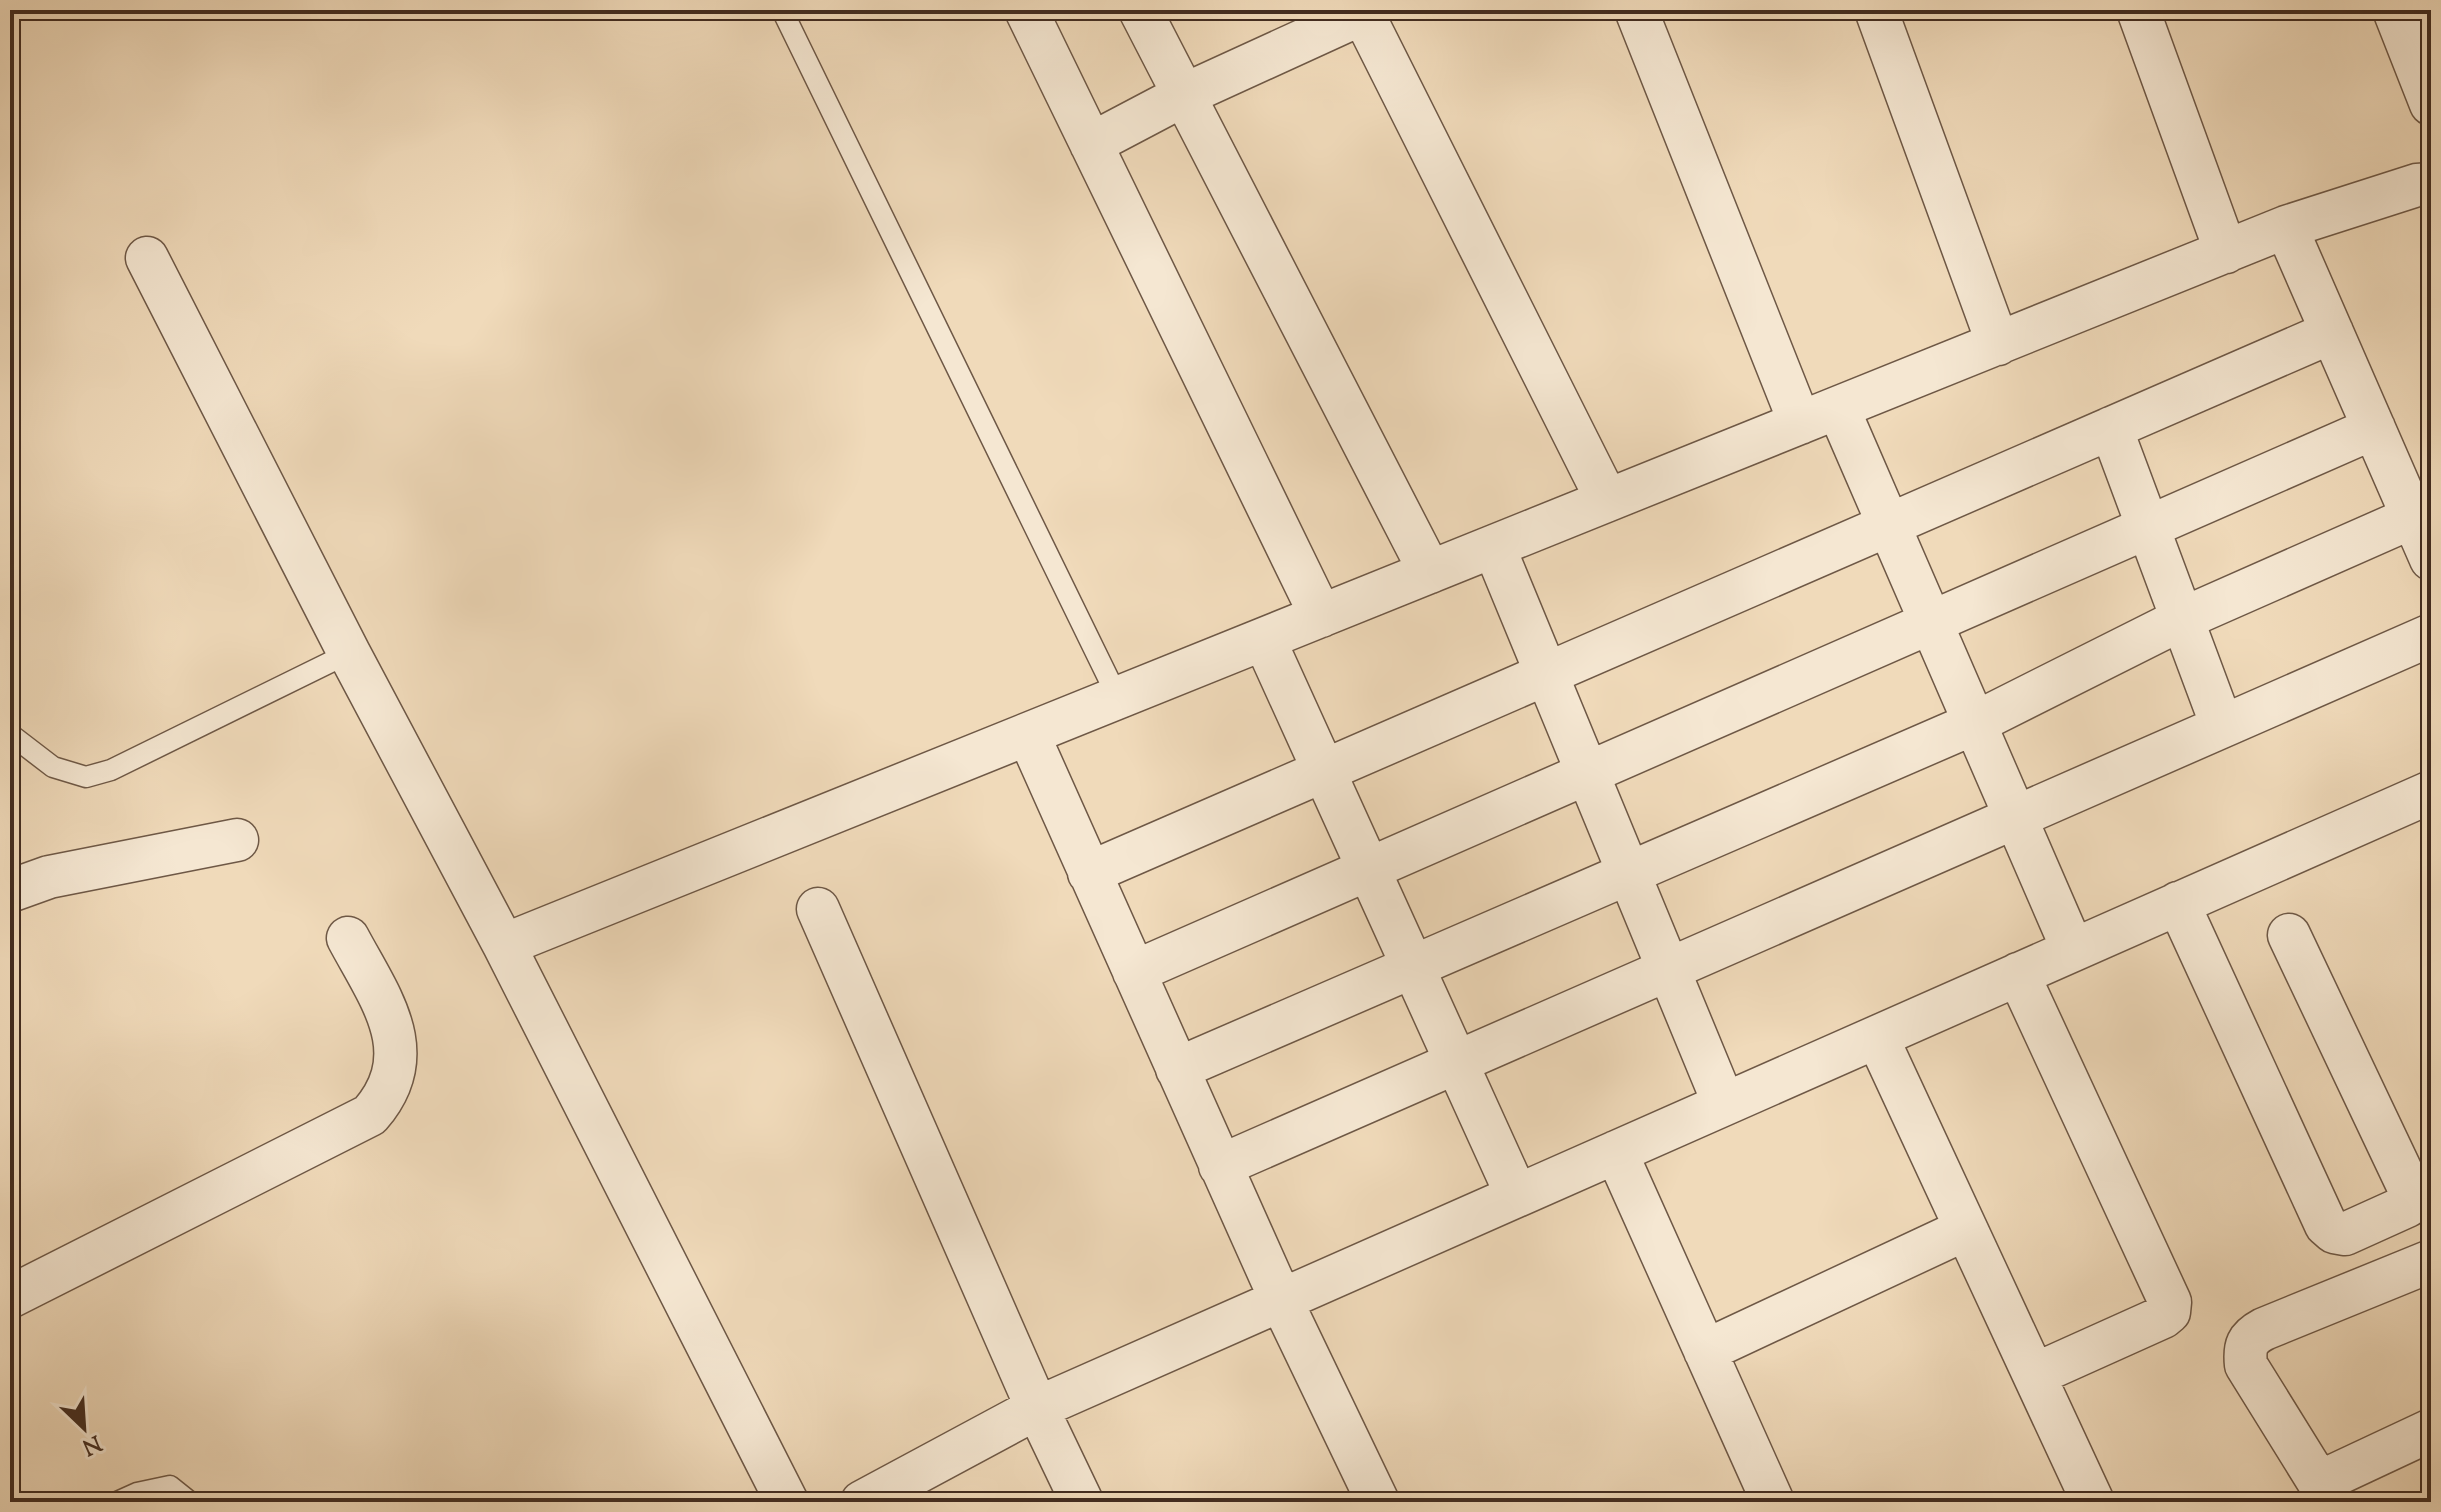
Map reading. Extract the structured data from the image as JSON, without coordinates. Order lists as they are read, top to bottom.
{
  "north": "bottom right"
}
